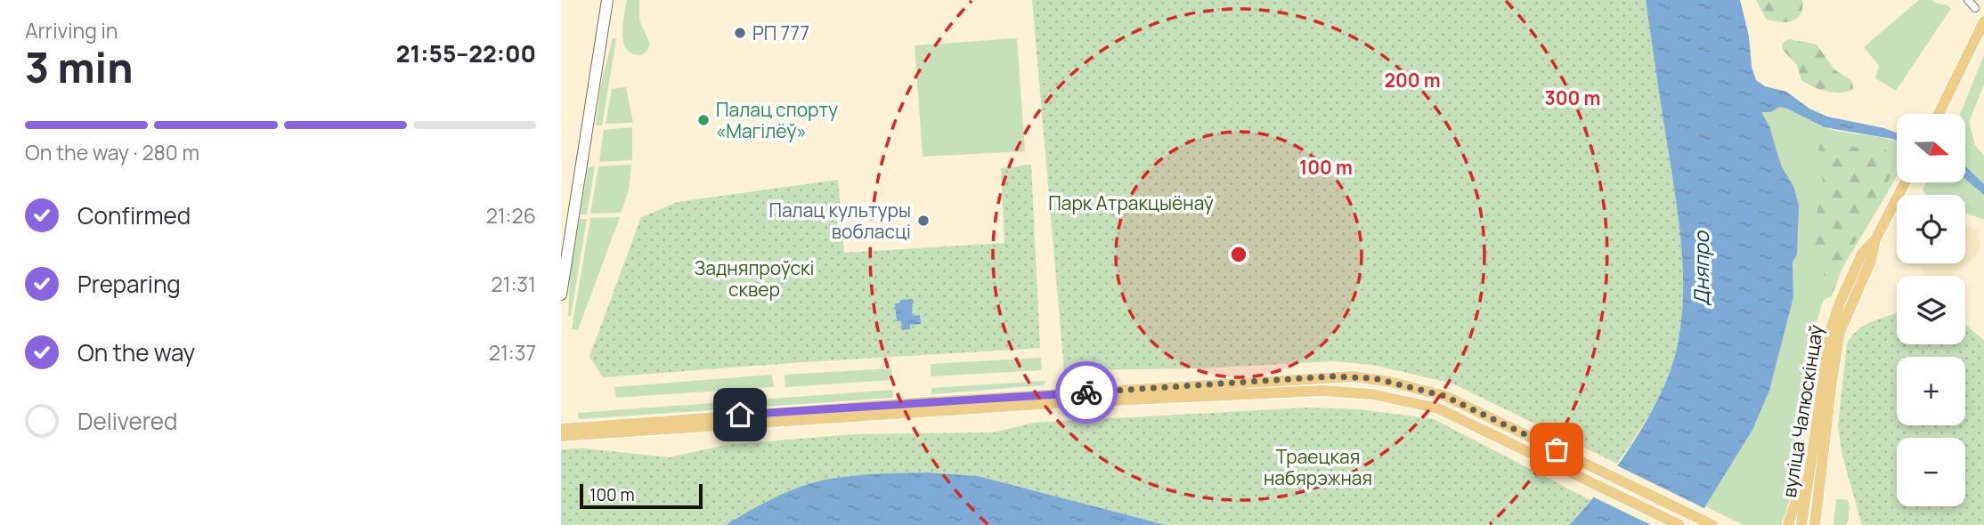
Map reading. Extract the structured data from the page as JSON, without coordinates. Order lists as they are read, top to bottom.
{
  "streets": {
    "main road": ["вуліца Чалюскінцаў"]
  },
  "water": ["Дняпро"],
  "parks": ["Парк Атракцыёнаў", "Задняпроўскі сквер", "Траецкая набярэжная"],
  "places": ["РП 777", "Палац спорту «Магілёў»", "Палац культуры вобласці"],
  "scale_bar": "100 m",
  "north": "right",
  "page": {
    "heading": ["3 min", "Arriving in", "21:55–22:00"],
    "bar": "On the way · 280 m",
    "map_buttons": ["+", "−"],
    "list": [
      ["Confirmed", "21:26"],
      ["Preparing", "21:31"],
      ["On the way", "21:37"],
      "Delivered"
    ],
    "scale": "100 m"
  },
  "rings": ["200 m", "300 m", "100 m"]
}
